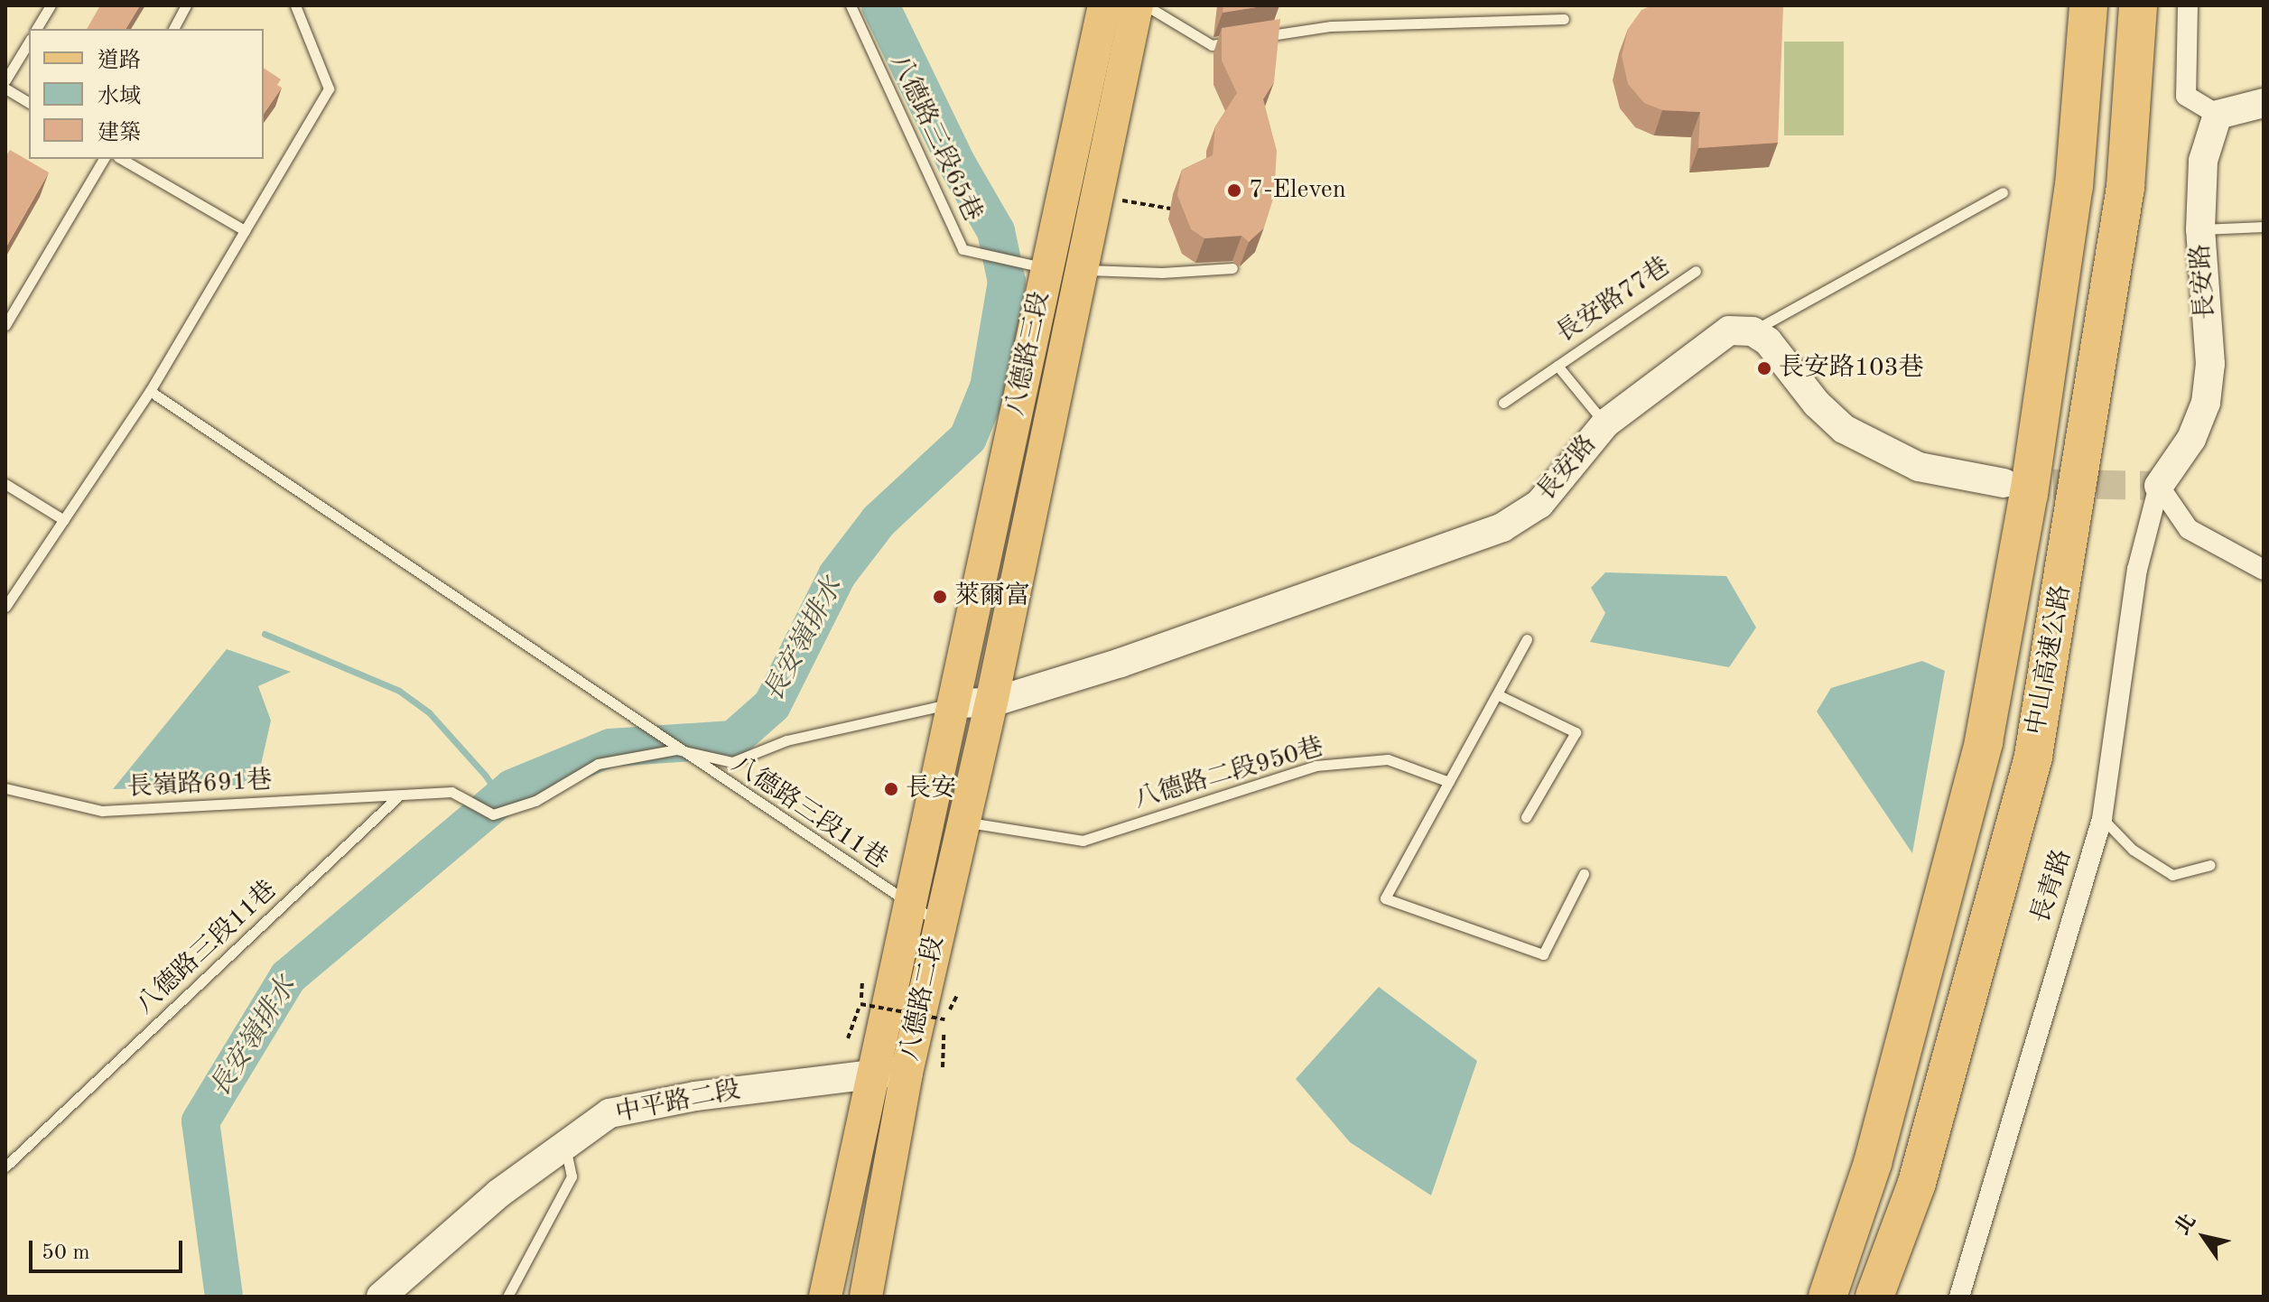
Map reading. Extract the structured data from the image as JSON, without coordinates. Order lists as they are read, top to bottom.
{
  "streets": {
    "highway": ["中山高速公路"],
    "main road": ["八德路三段", "八德路二段"],
    "street": ["長安路", "長青路", "中平路二段"],
    "lane": [
      "八德路三段65巷",
      "長安路77巷",
      "八德路二段950巷",
      "長嶺路691巷",
      "八德路三段11巷"
    ]
  },
  "crossings": [
    ["八德路三段65巷", "八德路三段"],
    ["長安路", "長安路77巷"],
    ["長安路", "八德路三段"],
    ["長安路", "長青路"],
    ["長安路", "八德路二段"],
    ["八德路三段", "八德路二段"],
    ["八德路二段950巷", "八德路二段"],
    ["長嶺路691巷", "八德路三段11巷"],
    ["八德路三段11巷", "八德路二段"],
    ["八德路二段", "中平路二段"]
  ],
  "water": ["長安嶺排水"],
  "places": [
    "7-Eleven",
    "長安路103巷",
    "萊爾富",
    "長安"
  ],
  "legend": ["道路", "水域", "建築"],
  "scale_bar": "50 m",
  "north": "top left"
}
